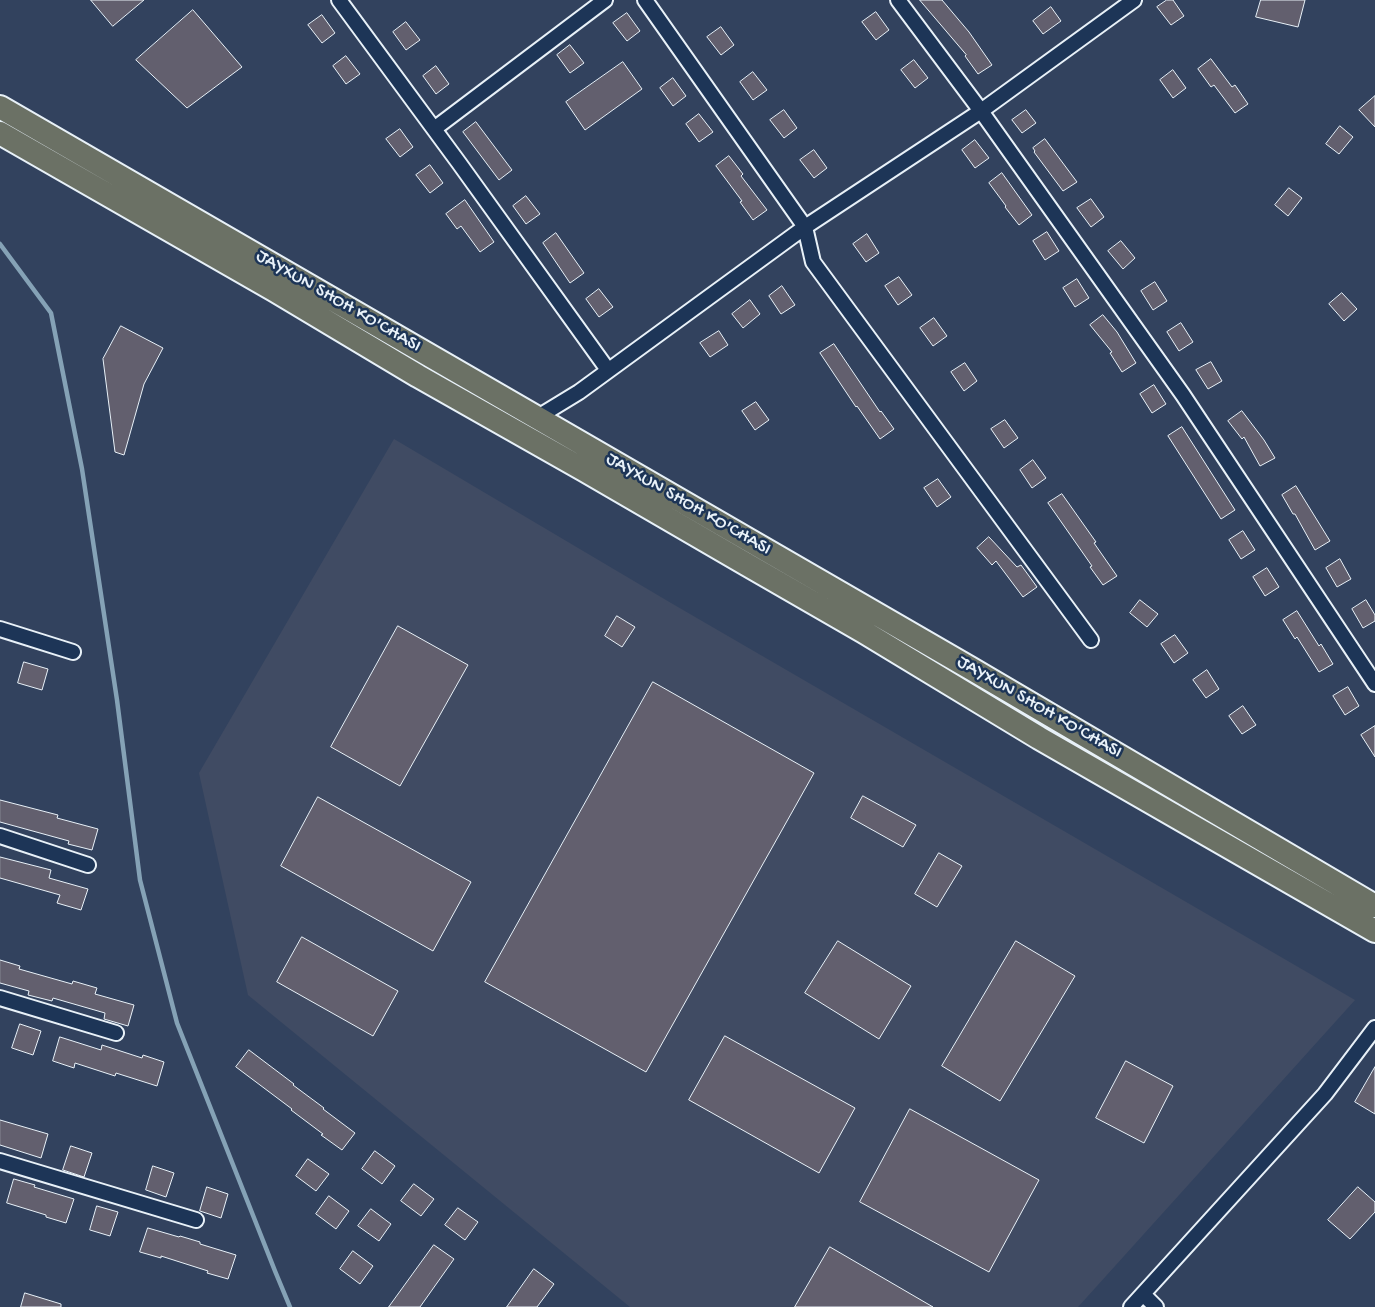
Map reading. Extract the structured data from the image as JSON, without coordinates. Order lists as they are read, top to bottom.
{
  "streets": {
    "highway": ["JAYXUN SHOH KO'CHASI"]
  }
}
